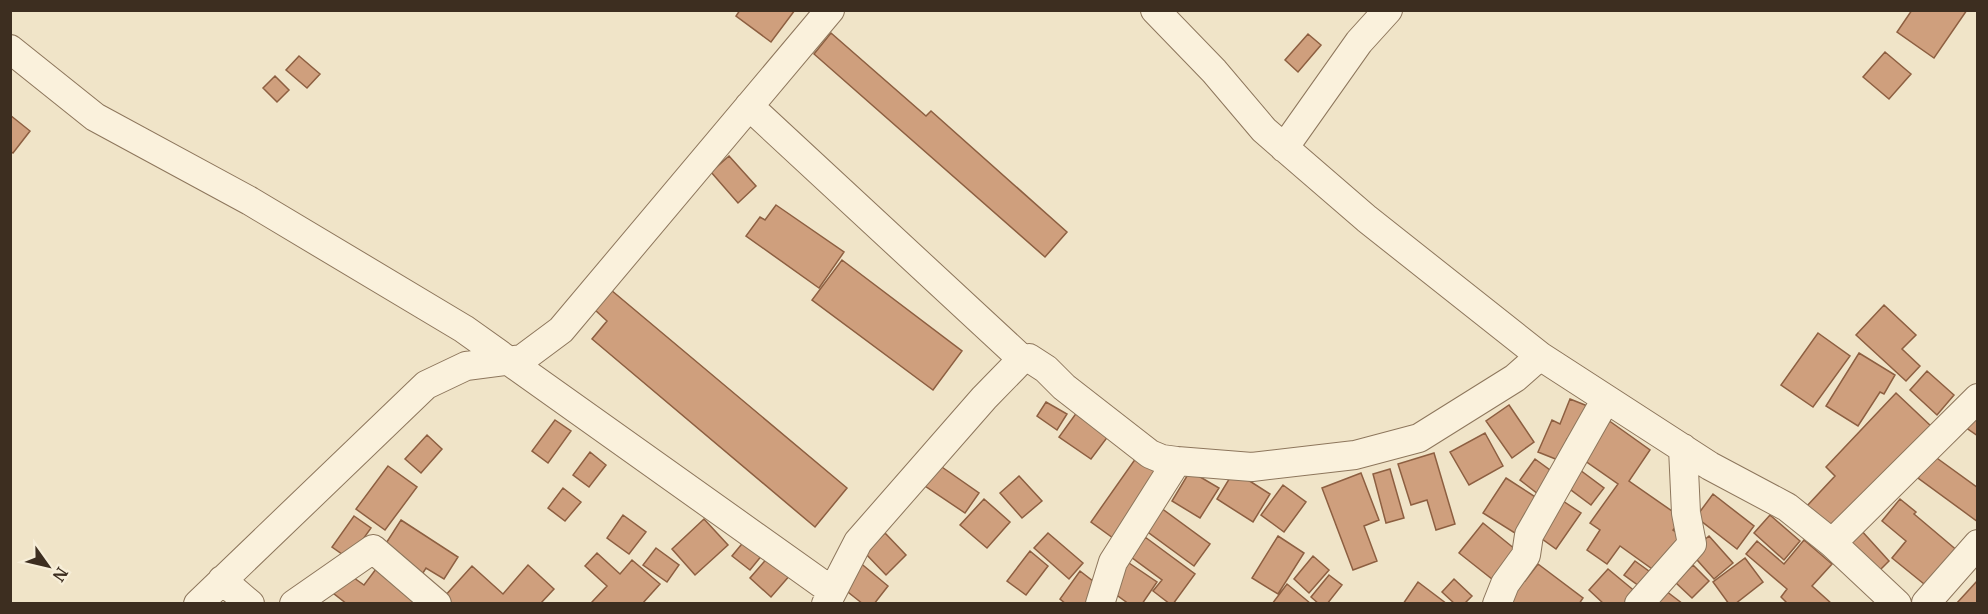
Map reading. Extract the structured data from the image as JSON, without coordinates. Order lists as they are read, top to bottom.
{
  "north": "bottom right"
}
